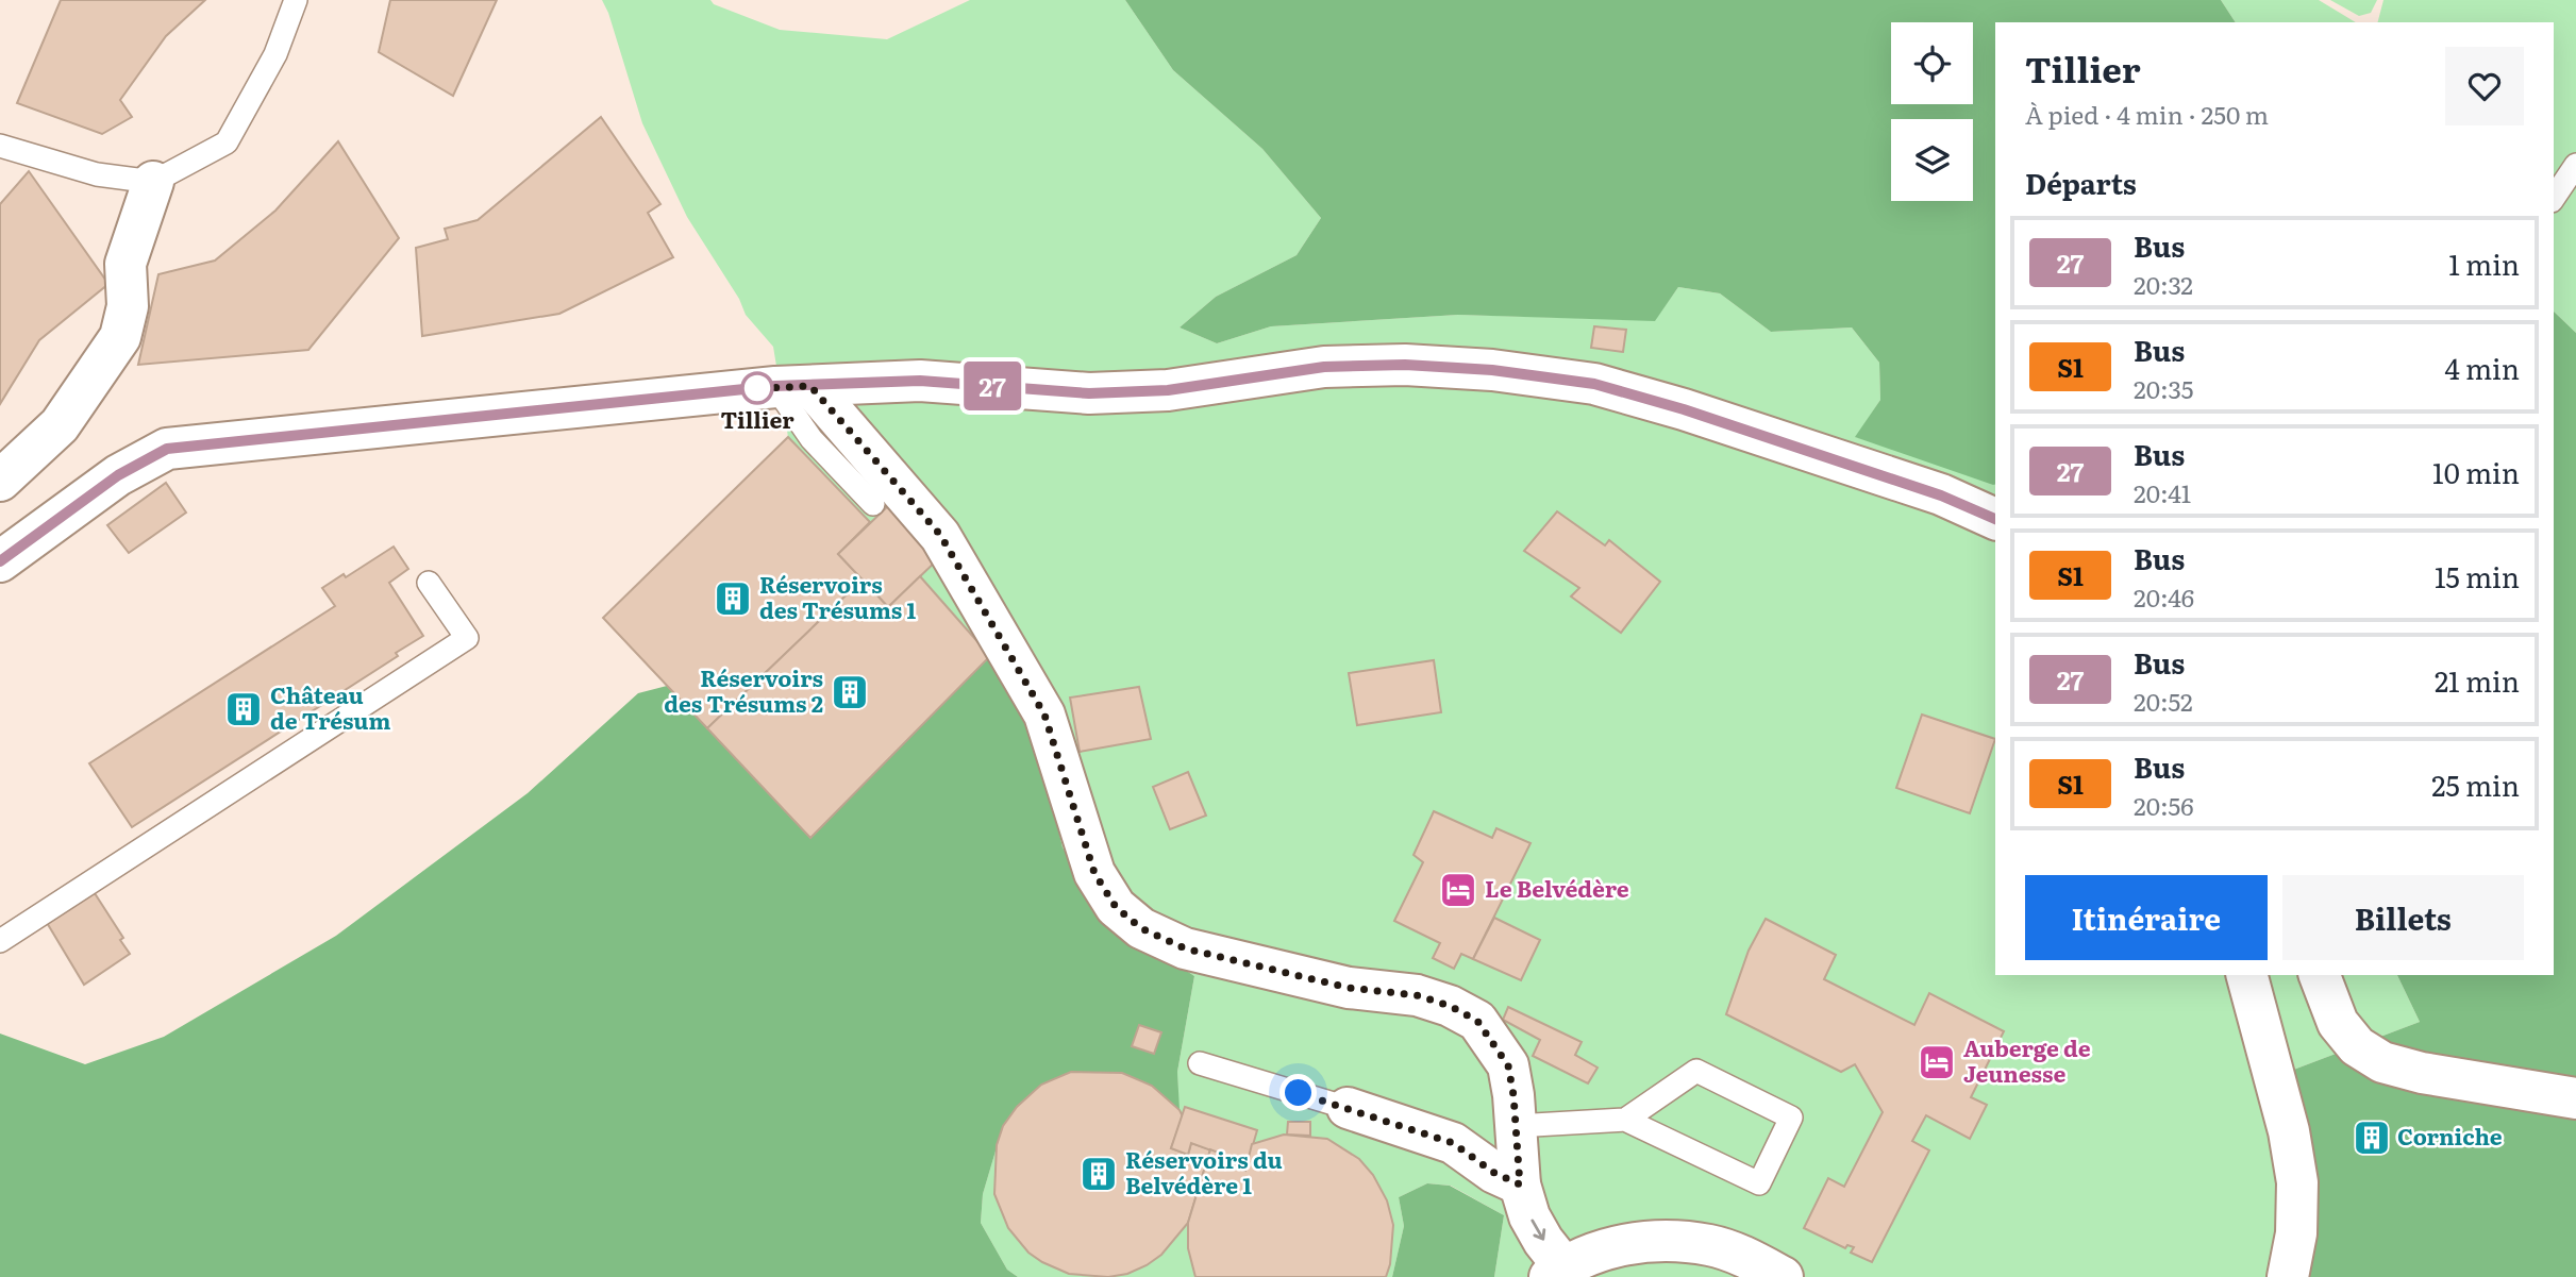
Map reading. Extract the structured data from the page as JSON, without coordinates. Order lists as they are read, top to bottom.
{
  "places": {
    "other": ["Tillier"],
    "building": [
      "Réservoirs des Trésums 1",
      "Réservoirs des Trésums 2",
      "Château de Trésum",
      "Corniche",
      "Réservoirs du Belvédère 1"
    ],
    "hotel": ["Le Belvédère", "Auberge de Jeunesse"]
  },
  "lines": ["bus line 27"],
  "page": {
    "on_map": "27",
    "heading": [
      ["Tillier", "À pied · 4 min · 250 m"],
      "Départs"
    ],
    "list": [
      {
        "mark": "27",
        "name": "Bus",
        "note": "20:32",
        "value": "1 min"
      },
      {
        "mark": "S1",
        "name": "Bus",
        "note": "20:35",
        "value": "4 min"
      },
      {
        "mark": "27",
        "name": "Bus",
        "note": "20:41",
        "value": "10 min"
      },
      {
        "mark": "S1",
        "name": "Bus",
        "note": "20:46",
        "value": "15 min"
      },
      {
        "mark": "27",
        "name": "Bus",
        "note": "20:52",
        "value": "21 min"
      },
      {
        "mark": "S1",
        "name": "Bus",
        "note": "20:56",
        "value": "25 min"
      }
    ],
    "buttons": ["Itinéraire", "Billets"]
  }
}
